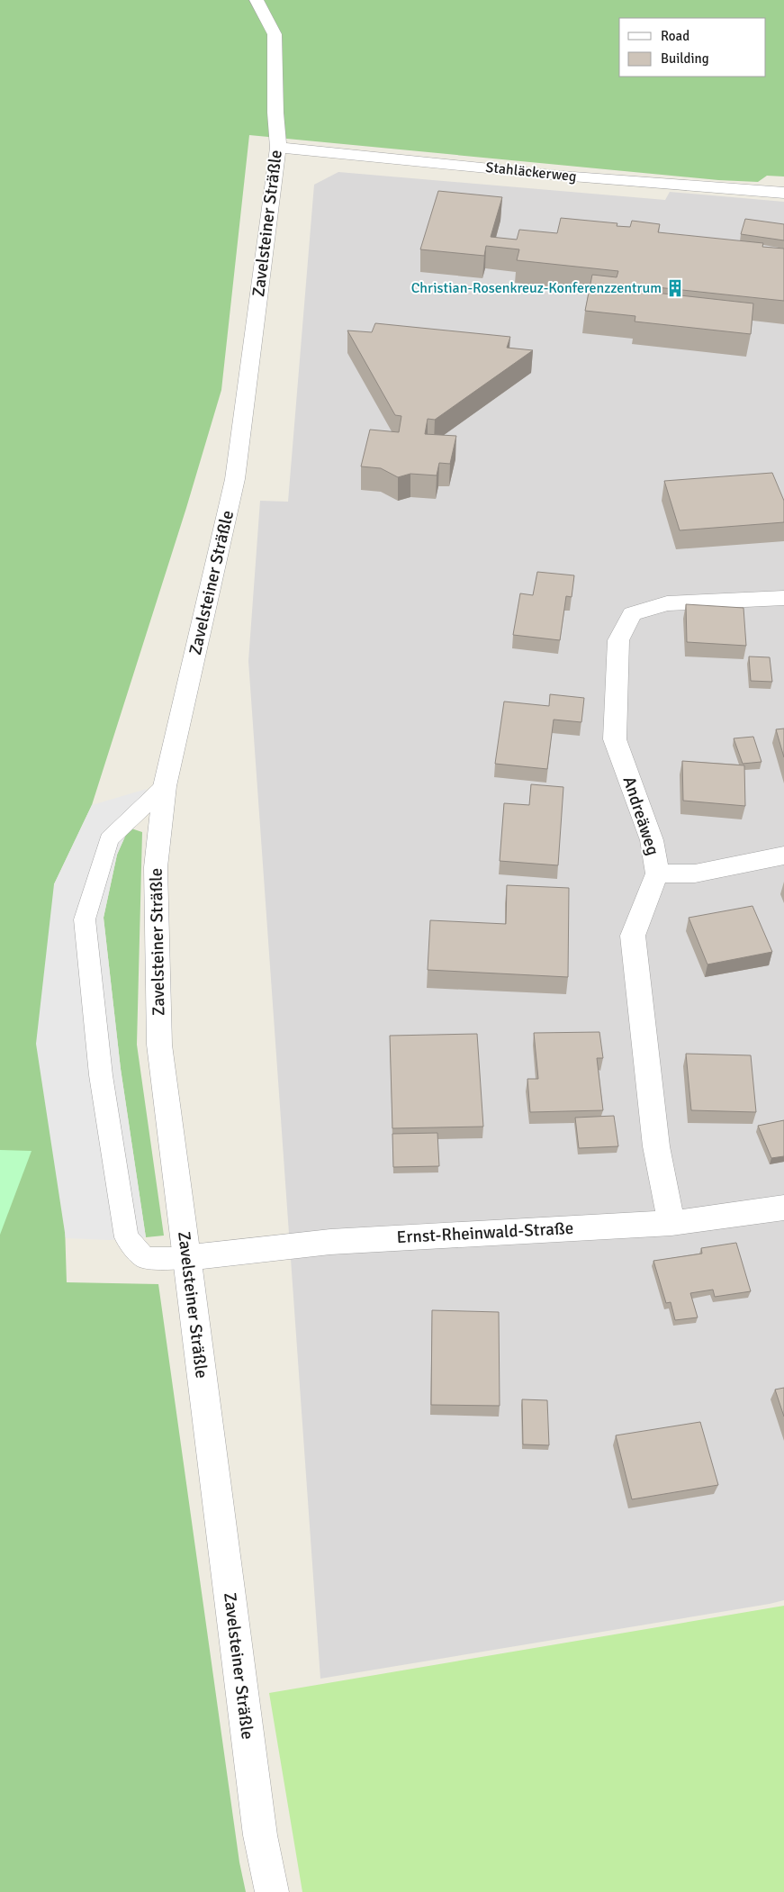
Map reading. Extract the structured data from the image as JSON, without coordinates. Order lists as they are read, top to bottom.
{
  "streets": {
    "street": [
      "Stahläckerweg",
      "Zavelsteiner Sträßle",
      "Andreäweg",
      "Ernst-Rheinwald-Straße"
    ]
  },
  "crossings": [
    ["Stahläckerweg", "Zavelsteiner Sträßle"],
    ["Zavelsteiner Sträßle", "Ernst-Rheinwald-Straße"],
    ["Andreäweg", "Ernst-Rheinwald-Straße"]
  ],
  "places": {
    "building": ["Christian-Rosenkreuz-Konferenzzentrum"]
  },
  "legend": ["Road", "Building"]
}
